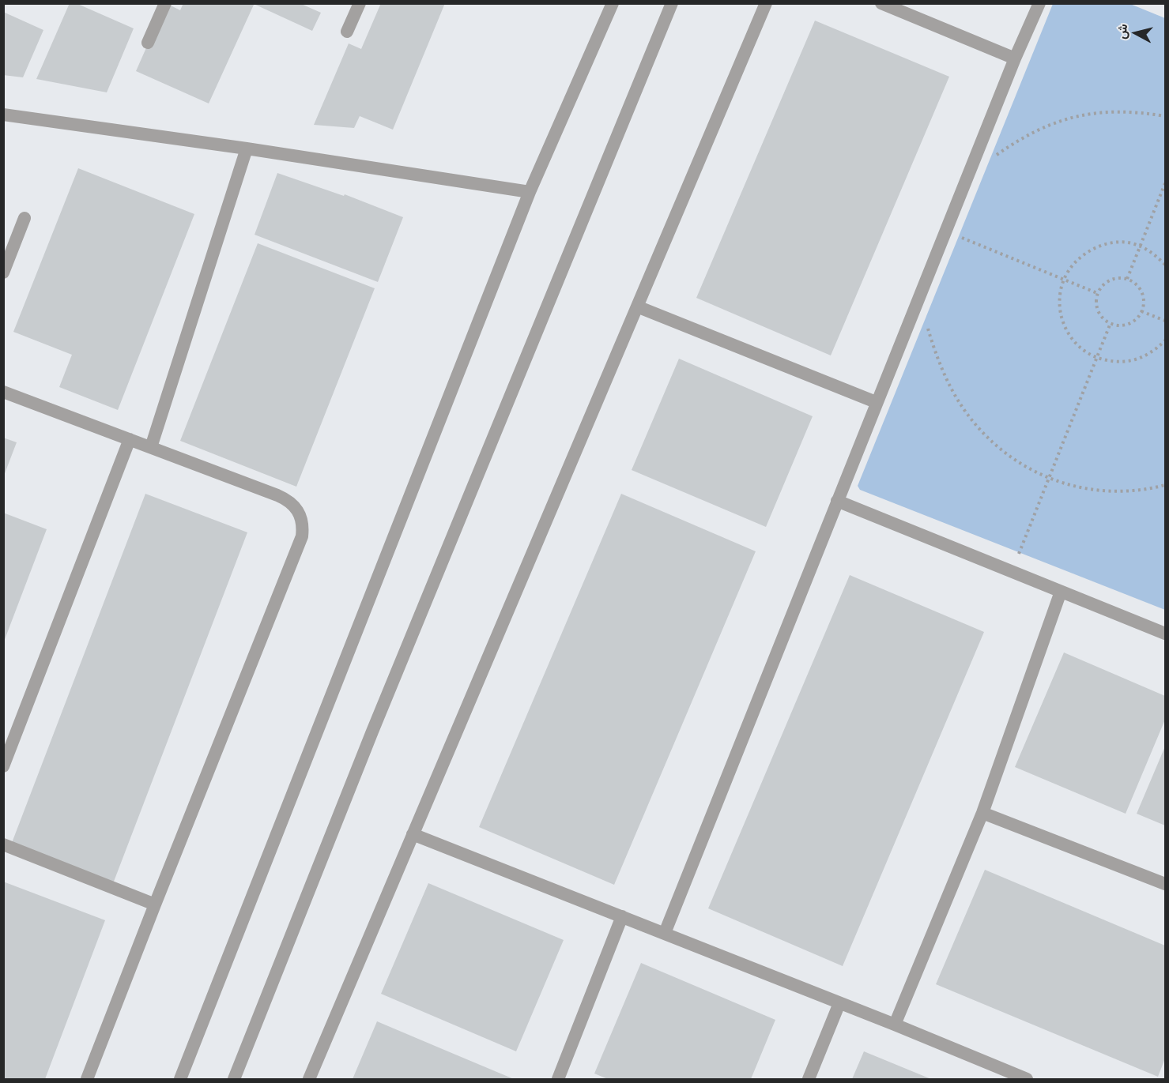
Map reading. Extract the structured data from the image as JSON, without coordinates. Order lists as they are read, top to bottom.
{
  "north": "left"
}
